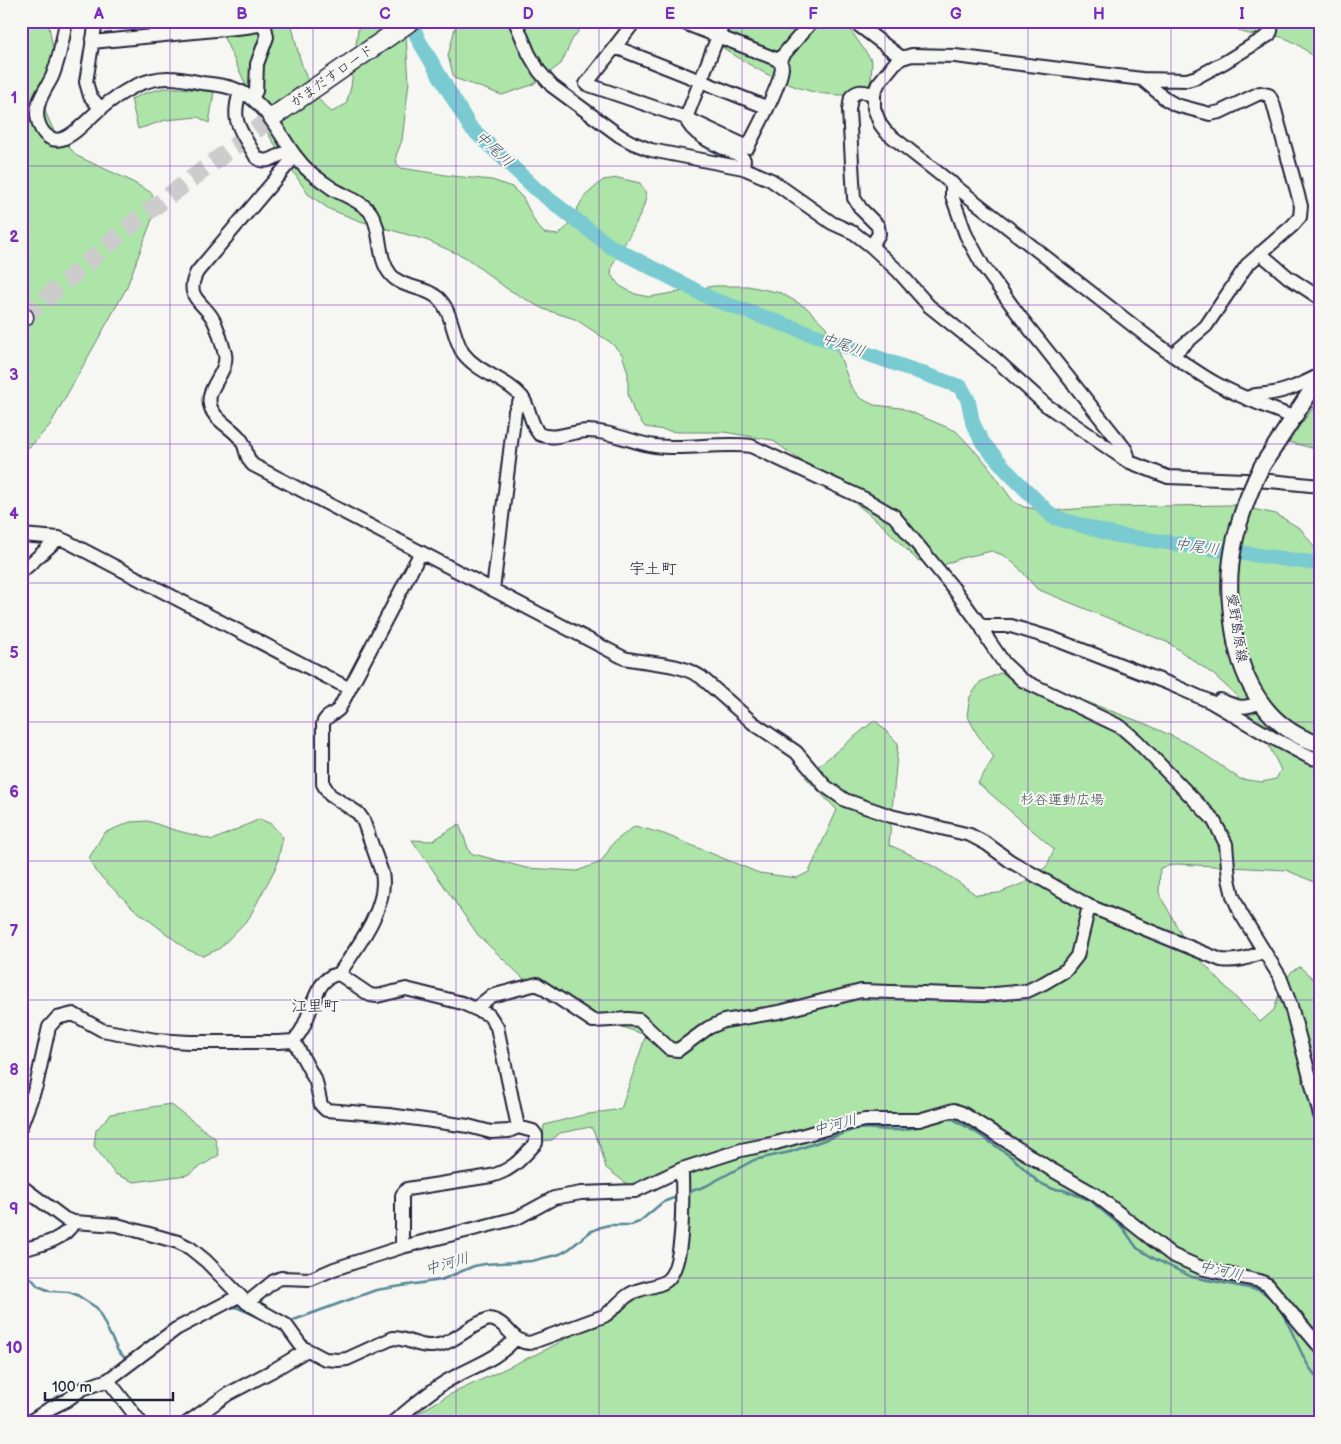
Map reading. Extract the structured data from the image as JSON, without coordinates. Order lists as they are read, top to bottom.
{
  "streets": {
    "highway": ["がまだすロード"],
    "main road": ["愛野島原線"]
  },
  "districts": ["宇土町", "江里町"],
  "water": ["中尾川", "中河川"],
  "parks": ["杉谷運動広場"],
  "scale_bar": "100 m",
  "grid": {
    "columns": [
      "A",
      "B",
      "C",
      "D",
      "E",
      "F",
      "G",
      "H",
      "I"
    ],
    "rows": [
      "1",
      "2",
      "3",
      "4",
      "5",
      "6",
      "7",
      "8",
      "9",
      "10"
    ]
  }
}
